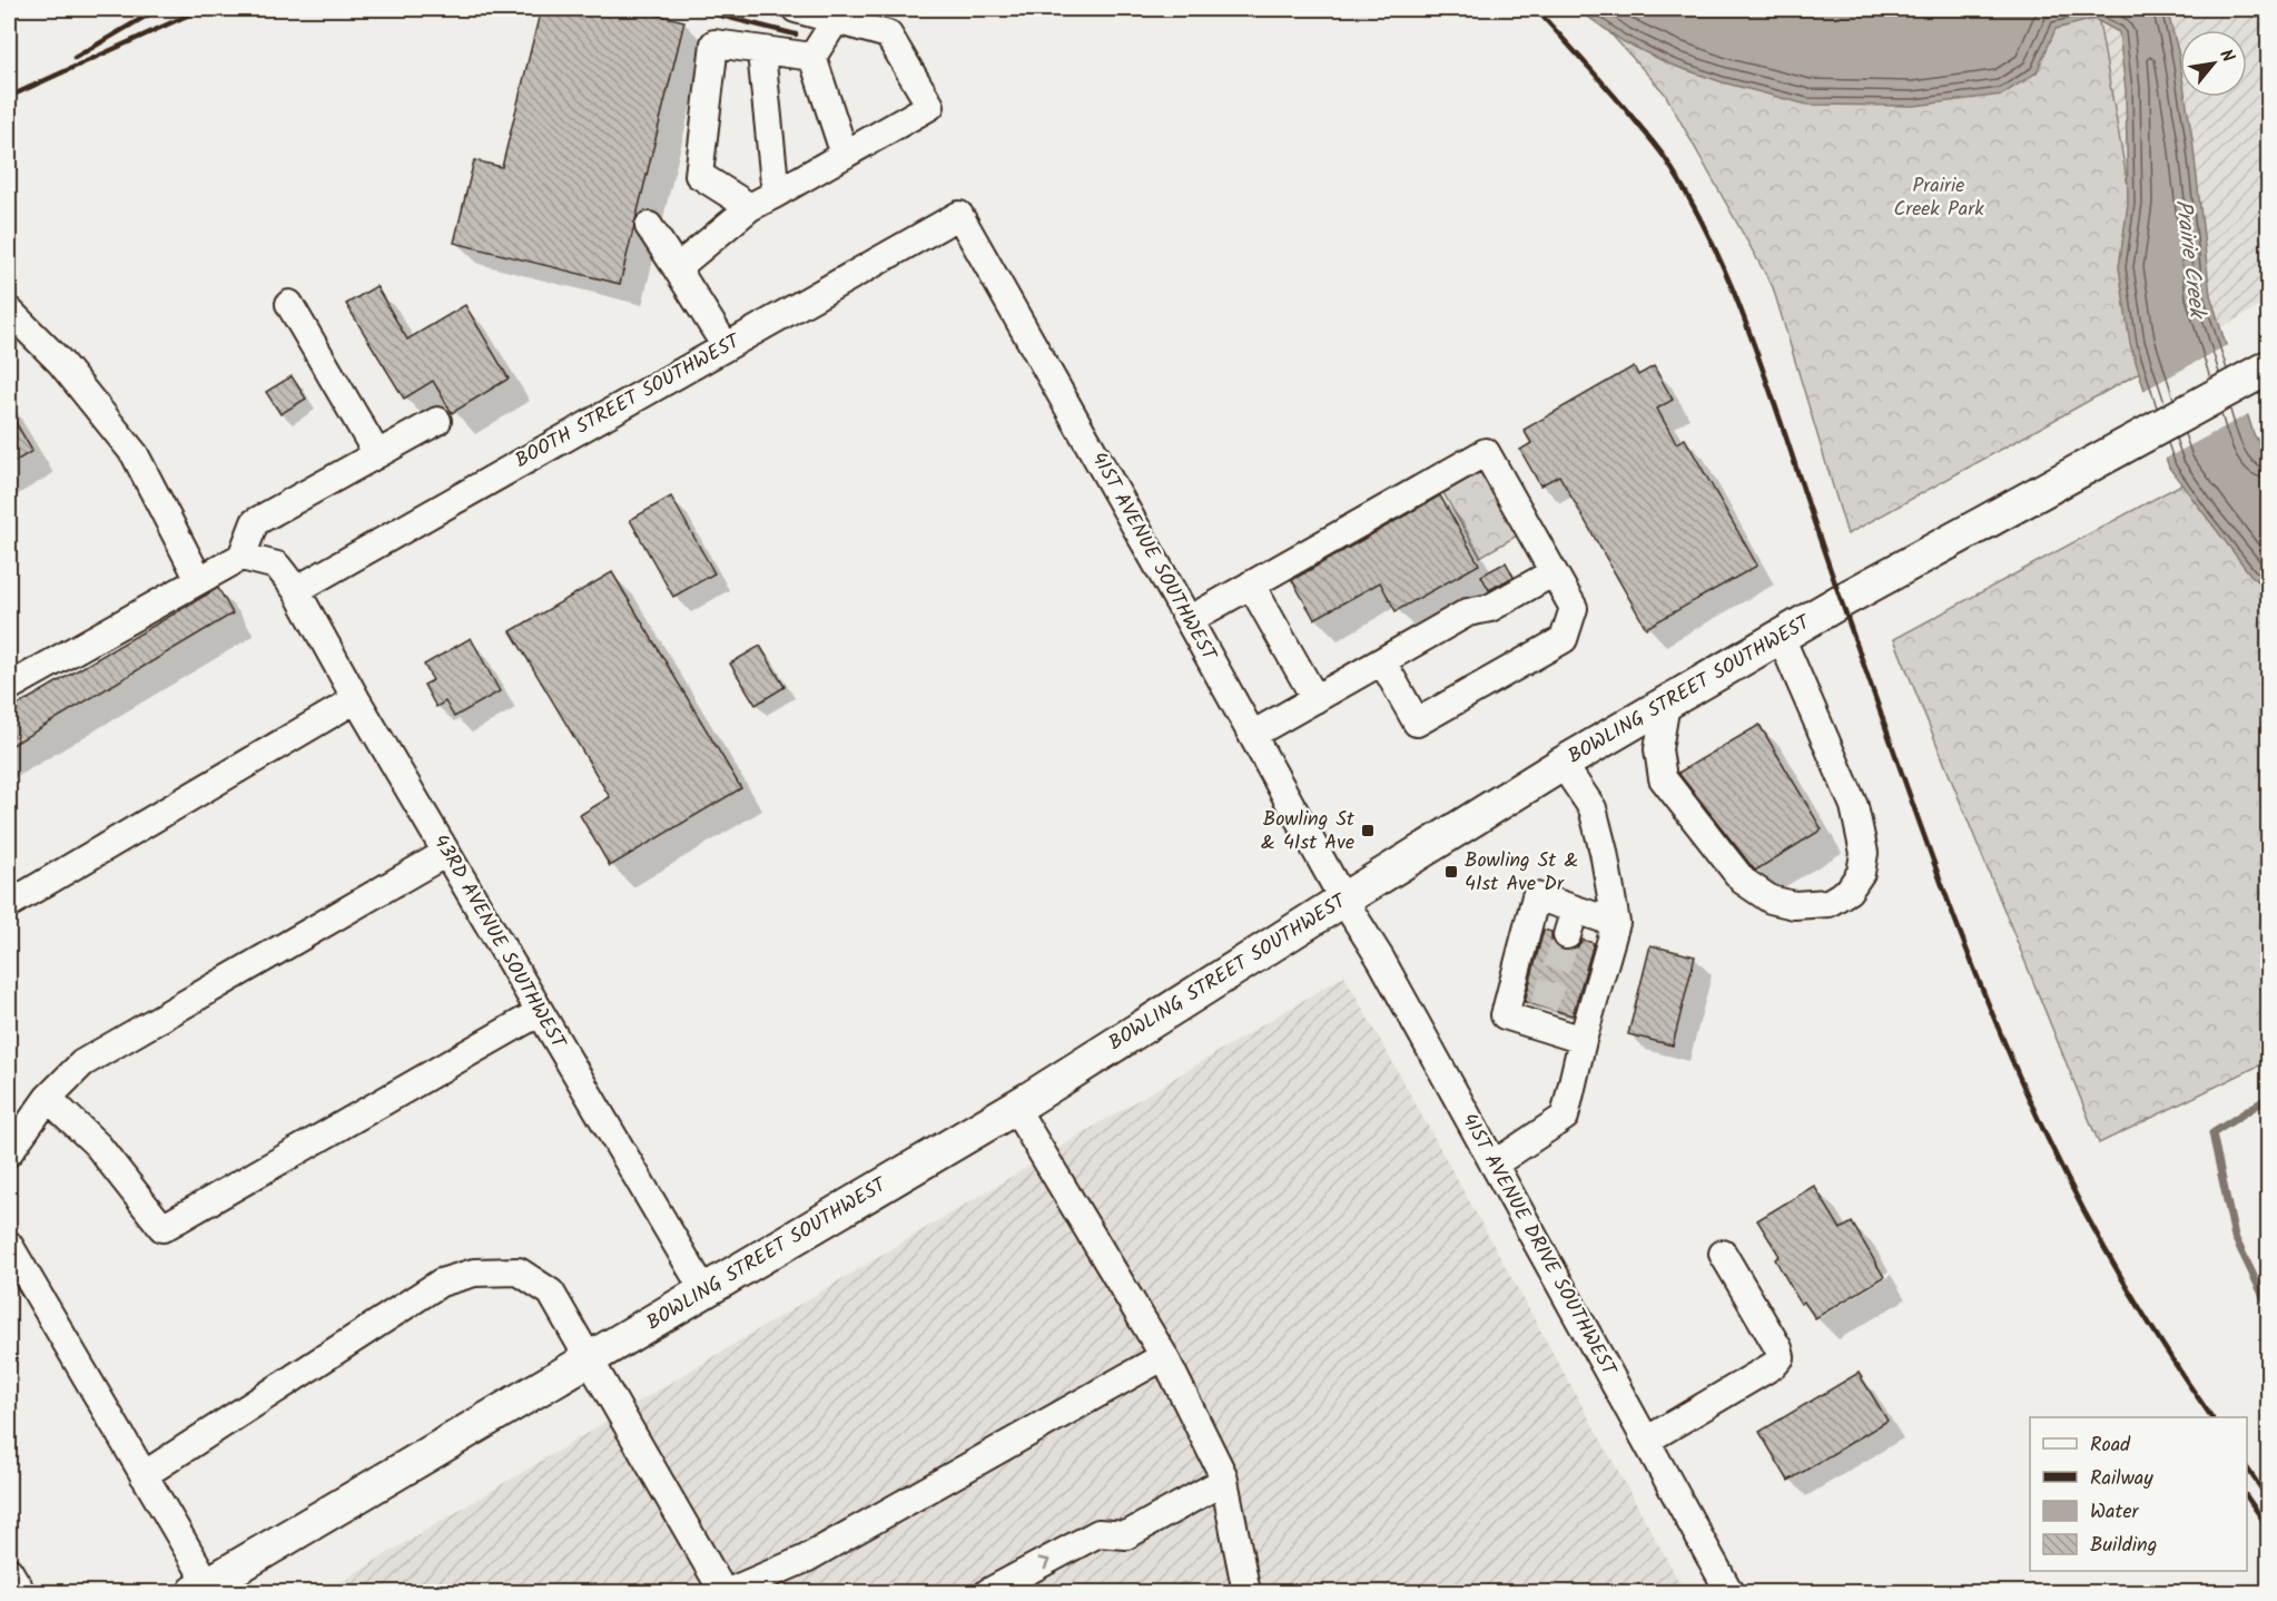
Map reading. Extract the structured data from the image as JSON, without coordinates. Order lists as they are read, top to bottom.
{
  "streets": {
    "main road": ["BOWLING STREET SOUTHWEST"],
    "street": [
      "BOOTH STREET SOUTHWEST",
      "41ST AVENUE SOUTHWEST",
      "43RD AVENUE SOUTHWEST",
      "41ST AVENUE DRIVE SOUTHWEST"
    ]
  },
  "crossings": [
    ["BOOTH STREET SOUTHWEST", "41ST AVENUE SOUTHWEST"],
    ["BOOTH STREET SOUTHWEST", "43RD AVENUE SOUTHWEST"],
    ["41ST AVENUE SOUTHWEST", "BOWLING STREET SOUTHWEST"],
    ["41ST AVENUE SOUTHWEST", "41ST AVENUE DRIVE SOUTHWEST"],
    ["BOWLING STREET SOUTHWEST", "43RD AVENUE SOUTHWEST"],
    ["BOWLING STREET SOUTHWEST", "41ST AVENUE DRIVE SOUTHWEST"]
  ],
  "water": ["Prairie Creek"],
  "parks": ["Prairie Creek Park"],
  "places": {
    "transit": ["Bowling St & 41st Ave", "Bowling St & 41st Ave Dr"]
  },
  "legend": [
    "Road",
    "Railway",
    "Water",
    "Building"
  ],
  "north": "top right"
}
